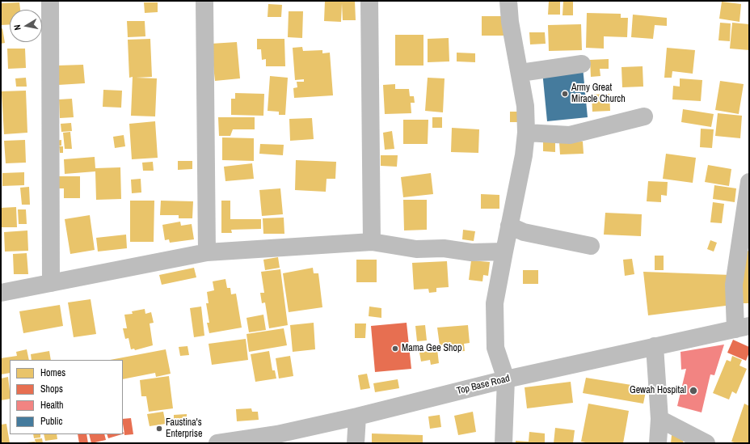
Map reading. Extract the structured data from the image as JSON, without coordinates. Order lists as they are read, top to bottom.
{
  "streets": {
    "street": ["Top Base Road"]
  },
  "places": [
    "Army Great Miracle Church",
    "Mama Gee Shop",
    "Gewah Hospital",
    "Faustina's Enterprise"
  ],
  "legend": [
    "Homes",
    "Shops",
    "Health",
    "Public"
  ],
  "north": "left"
}
